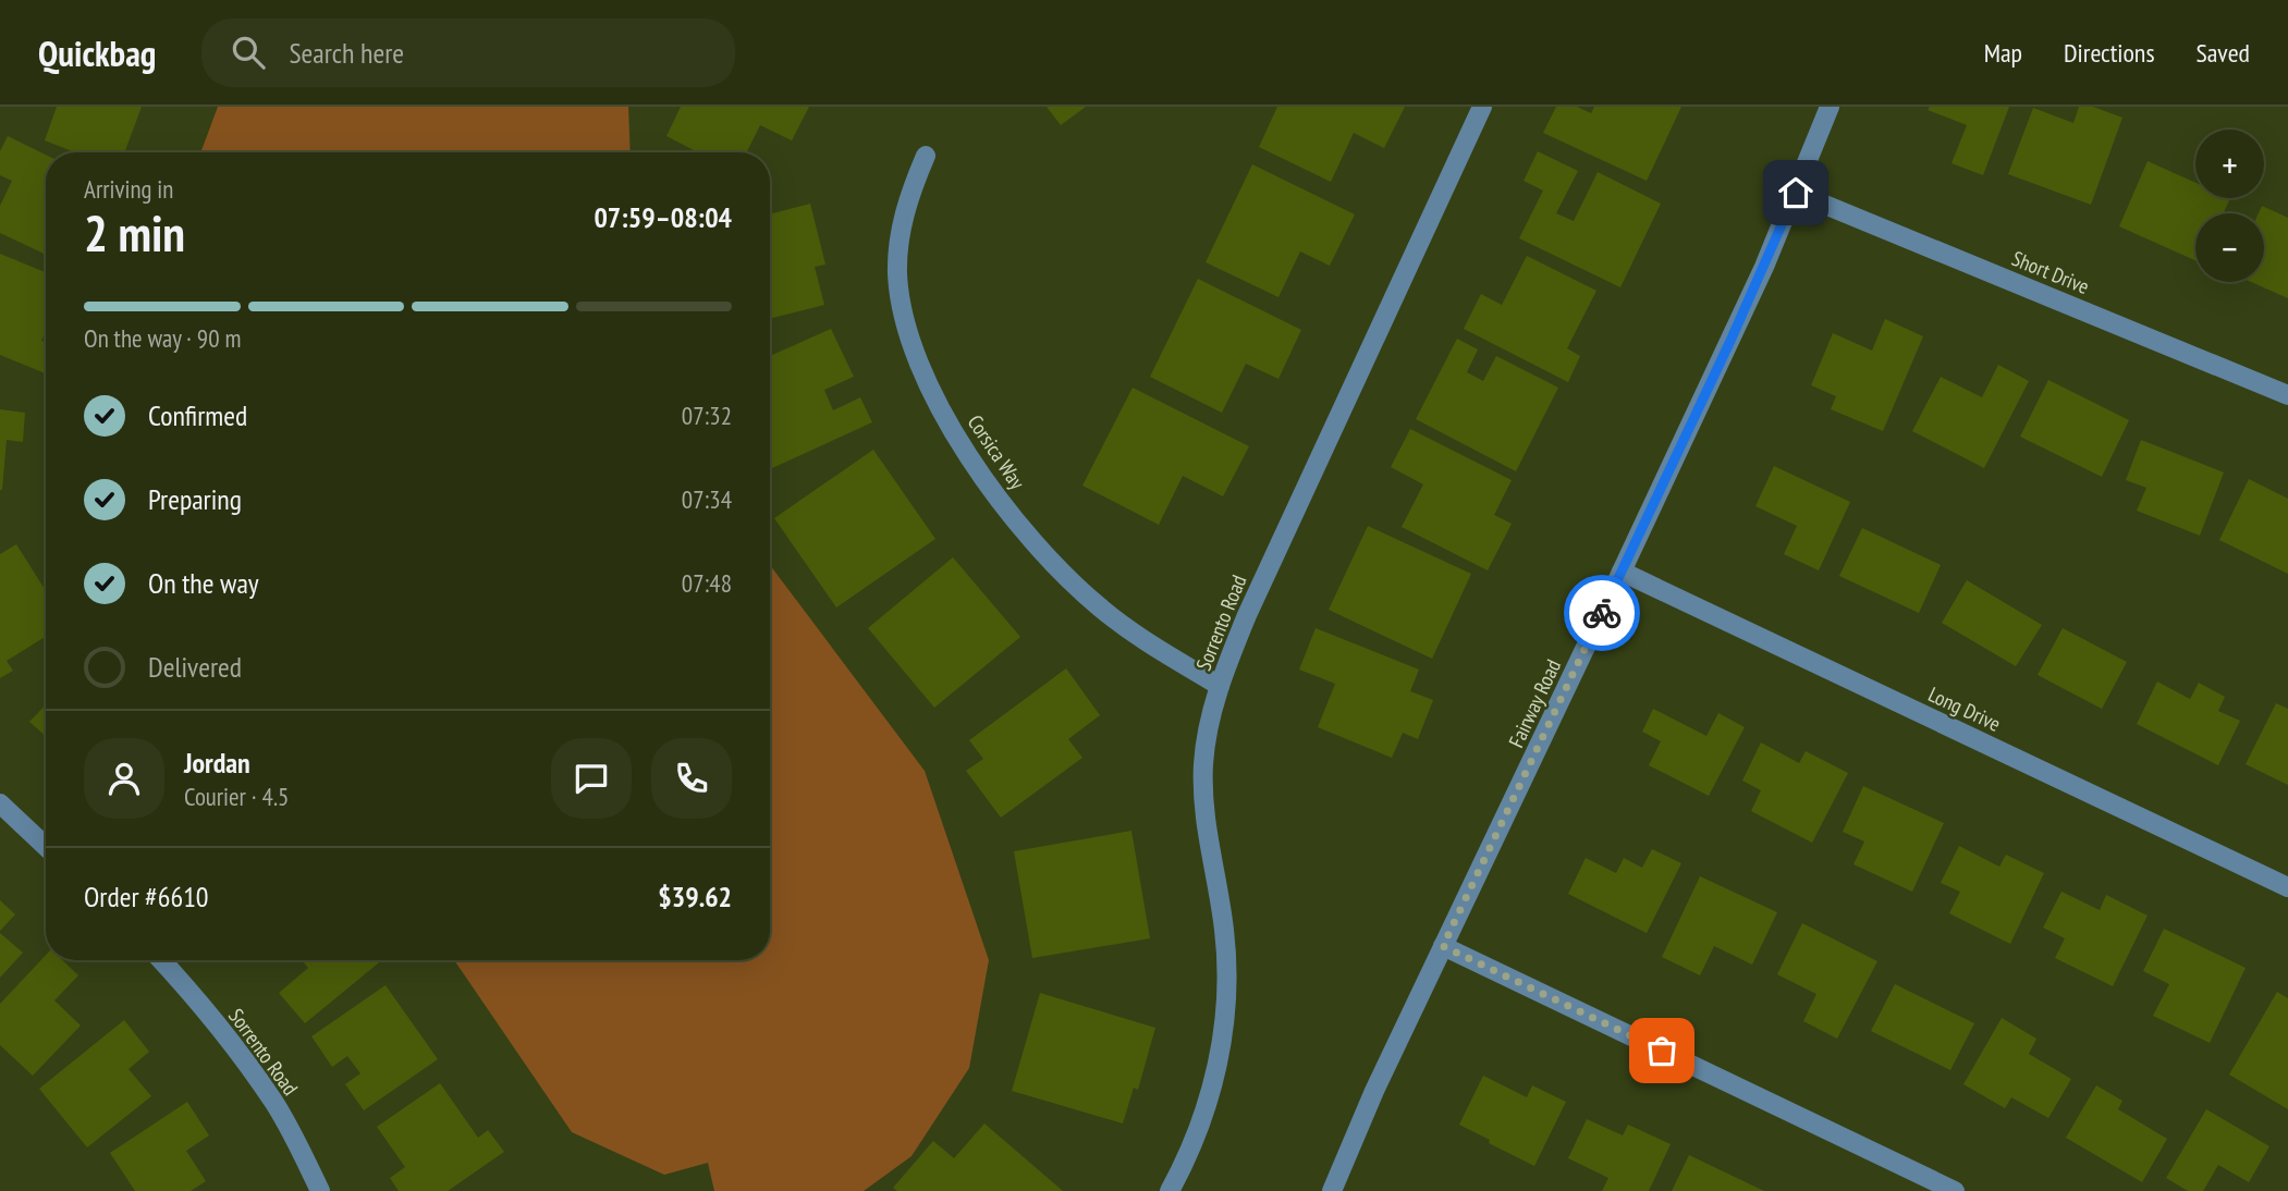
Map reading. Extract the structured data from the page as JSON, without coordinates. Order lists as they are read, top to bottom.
{
  "streets": {
    "street": [
      "Short Drive",
      "Corsica Way",
      "Sorrento Road",
      "Fairway Road",
      "Long Drive"
    ]
  },
  "crossings": [
    ["Short Drive", "Fairway Road"],
    ["Corsica Way", "Sorrento Road"],
    ["Fairway Road", "Long Drive"]
  ],
  "page": {
    "header": "Quickbag",
    "search": "Search here",
    "nav": ["Map", "Directions", "Saved"],
    "map_buttons": ["+", "−"],
    "heading": ["2 min", "Arriving in", "07:59–08:04"],
    "panel": [
      "Jordan",
      "Courier · 4.5",
      "Order #6610",
      "$39.62"
    ],
    "bar": "On the way · 90 m",
    "list": [
      ["Confirmed", "07:32"],
      ["Preparing", "07:34"],
      ["On the way", "07:48"],
      "Delivered"
    ]
  }
}
